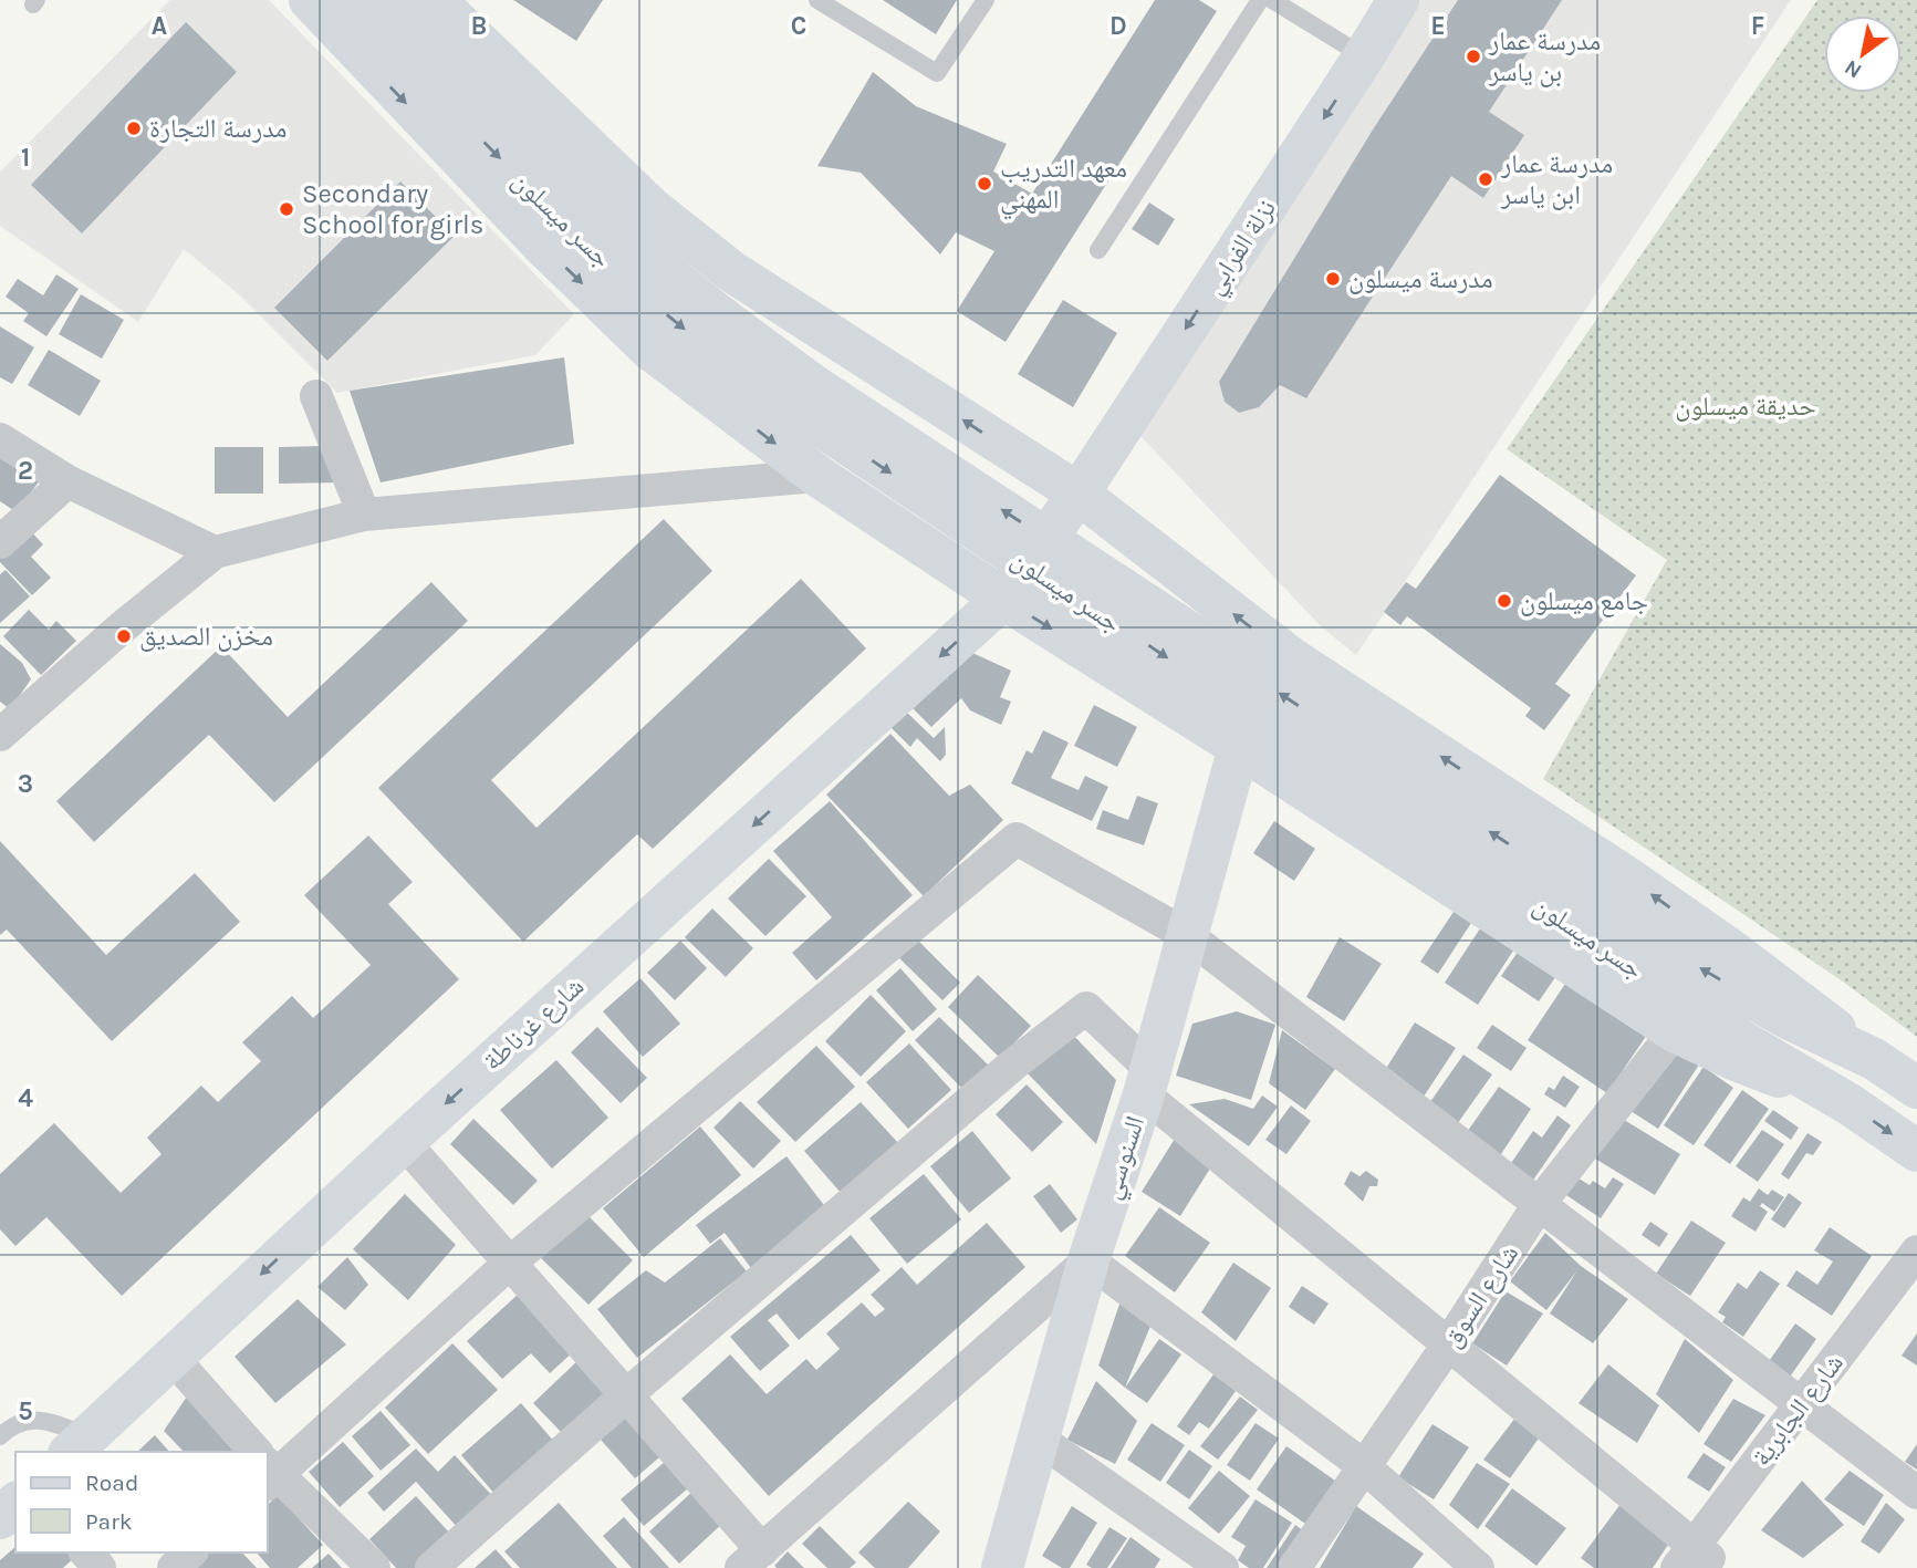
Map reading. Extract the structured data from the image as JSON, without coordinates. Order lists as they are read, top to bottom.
{
  "streets": {
    "main road": [
      "جسر ميسلون",
      "نزلة الفرابي",
      "شارع غرناطة",
      "السنوسي"
    ],
    "street": ["شارع السوق", "شارع الجابرية"]
  },
  "crossings": [
    ["نزلة الفرابي", "شارع غرناطة"]
  ],
  "one_way": ["نزلة الفرابي", "شارع غرناطة"],
  "parks": ["حديقة ميسلون"],
  "places": [
    "مدرسة عمار بن ياسر",
    "مدرسة التجارة",
    "مدرسة عمار ابن ياسر",
    "معهد التدريب المهني",
    "Secondary School for girls",
    "مدرسة ميسلون",
    "جامع ميسلون",
    "مخزن الصديق"
  ],
  "legend": ["Road", "Park"],
  "north": "bottom left",
  "grid": {
    "columns": [
      "A",
      "B",
      "C",
      "D",
      "E",
      "F"
    ],
    "rows": [
      "1",
      "2",
      "3",
      "4",
      "5"
    ]
  }
}
